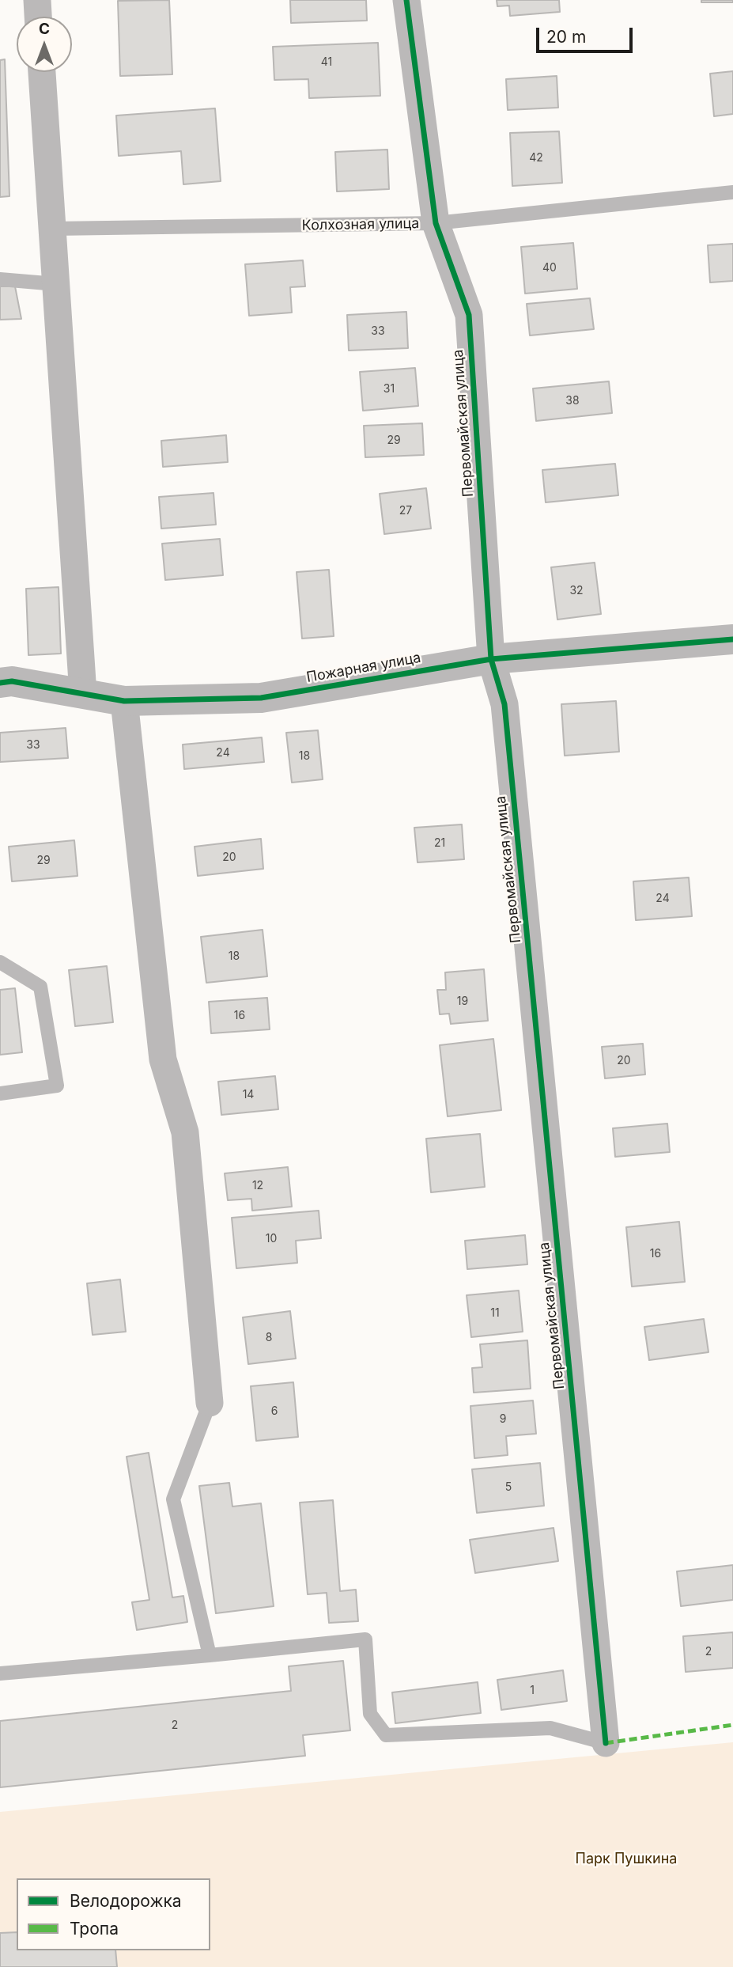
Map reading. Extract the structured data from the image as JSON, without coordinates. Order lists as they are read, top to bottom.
{
  "streets": {
    "street": ["Первомайская улица", "Пожарная улица"],
    "lane": ["Колхозная улица"]
  },
  "crossings": [
    ["Колхозная улица", "Первомайская улица"],
    ["Первомайская улица", "Пожарная улица"]
  ],
  "parks": ["Парк Пушкина"],
  "house_numbers": [
    "41",
    "42",
    "40",
    "33",
    "31",
    "38",
    "29",
    "27",
    "32",
    "33",
    "24",
    "18",
    "21",
    "20",
    "29",
    "24",
    "18",
    "19",
    "16",
    "20",
    "14",
    "12",
    "10",
    "16",
    "11",
    "8",
    "6",
    "9",
    "5",
    "2",
    "1",
    "2"
  ],
  "legend": ["Велодорожка", "Тропа"],
  "scale_bar": "20 m",
  "north": "top"
}
